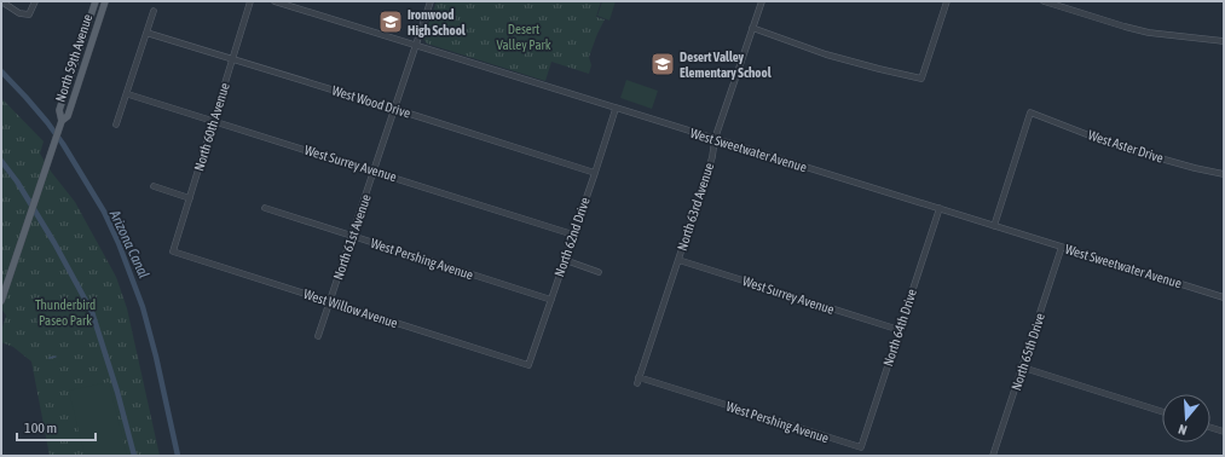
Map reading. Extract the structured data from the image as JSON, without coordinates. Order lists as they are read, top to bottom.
{
  "streets": {
    "main road": ["North 59th Avenue"],
    "street": [
      "West Wood Drive",
      "North 60th Avenue",
      "West Aster Drive",
      "West Sweetwater Avenue",
      "West Surrey Avenue",
      "North 63rd Avenue",
      "North 61st Avenue",
      "North 62nd Drive",
      "West Pershing Avenue",
      "West Willow Avenue",
      "North 64th Drive",
      "North 65th Drive"
    ]
  },
  "crossings": [
    ["West Wood Drive", "North 60th Avenue"],
    ["West Wood Drive", "North 61st Avenue"],
    ["West Wood Drive", "North 62nd Drive"],
    ["North 60th Avenue", "West Surrey Avenue"],
    ["North 60th Avenue", "West Willow Avenue"],
    ["West Aster Drive", "West Sweetwater Avenue"],
    ["West Sweetwater Avenue", "North 63rd Avenue"],
    ["West Sweetwater Avenue", "North 61st Avenue"],
    ["West Sweetwater Avenue", "North 62nd Drive"],
    ["West Sweetwater Avenue", "North 64th Drive"],
    ["West Sweetwater Avenue", "North 65th Drive"],
    ["West Surrey Avenue", "North 63rd Avenue"],
    ["West Surrey Avenue", "North 61st Avenue"],
    ["West Surrey Avenue", "North 62nd Drive"],
    ["West Surrey Avenue", "North 64th Drive"],
    ["North 63rd Avenue", "West Pershing Avenue"],
    ["North 61st Avenue", "West Pershing Avenue"],
    ["North 61st Avenue", "West Willow Avenue"],
    ["North 62nd Drive", "West Pershing Avenue"],
    ["North 62nd Drive", "West Willow Avenue"],
    ["West Pershing Avenue", "North 64th Drive"]
  ],
  "water": ["Arizona Canal"],
  "parks": ["Desert Valley Park", "Thunderbird Paseo Park"],
  "places": {
    "school or university": ["Ironwood High School", "Desert Valley Elementary School"]
  },
  "scale_bar": "100 m",
  "north": "bottom"
}
